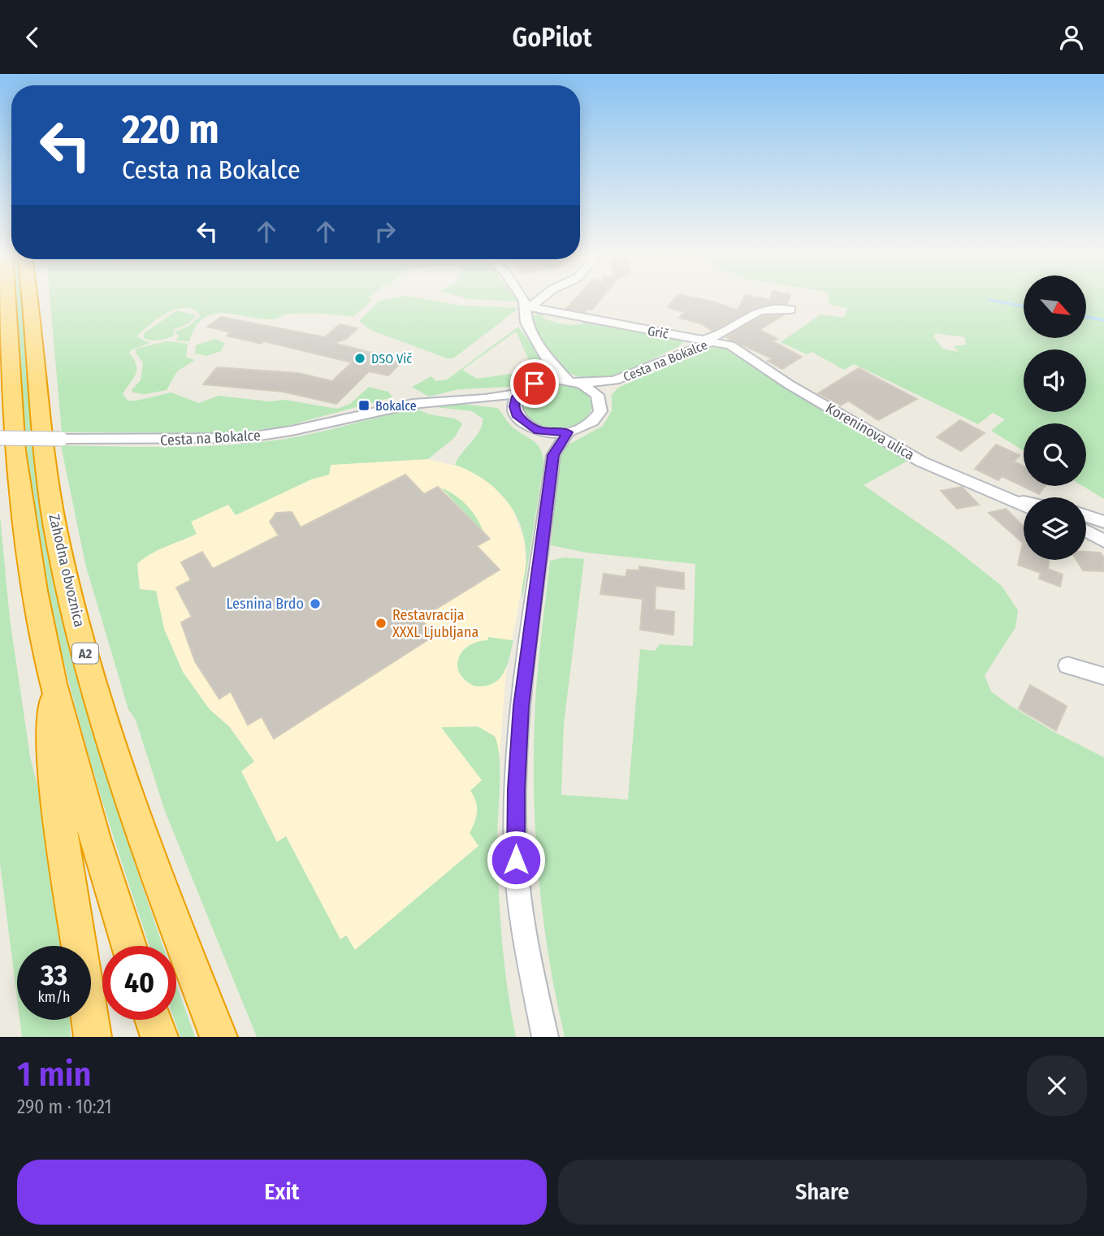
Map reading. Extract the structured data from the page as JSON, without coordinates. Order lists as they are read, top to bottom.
{
  "streets": {
    "highway": ["Zahodna obvoznica", "A2"],
    "street": ["Grič", "Cesta na Bokalce", "Koreninova ulica"]
  },
  "crossings": [
    ["Grič", "Cesta na Bokalce"],
    ["Grič", "Koreninova ulica"],
    ["Cesta na Bokalce", "Koreninova ulica"]
  ],
  "places": {
    "other": ["DSO Vič", "Lesnina Brdo", "Restavracija XXXL Ljubljana"],
    "transit": ["Bokalce"]
  },
  "north": "bottom right",
  "page": {
    "header": "GoPilot",
    "turn": ["220 m", "Cesta na Bokalce"],
    "speed": "33 km/h",
    "limit": "40",
    "heading": ["1 min", "290 m · 10:21"],
    "buttons": ["Exit", "Share"]
  }
}
